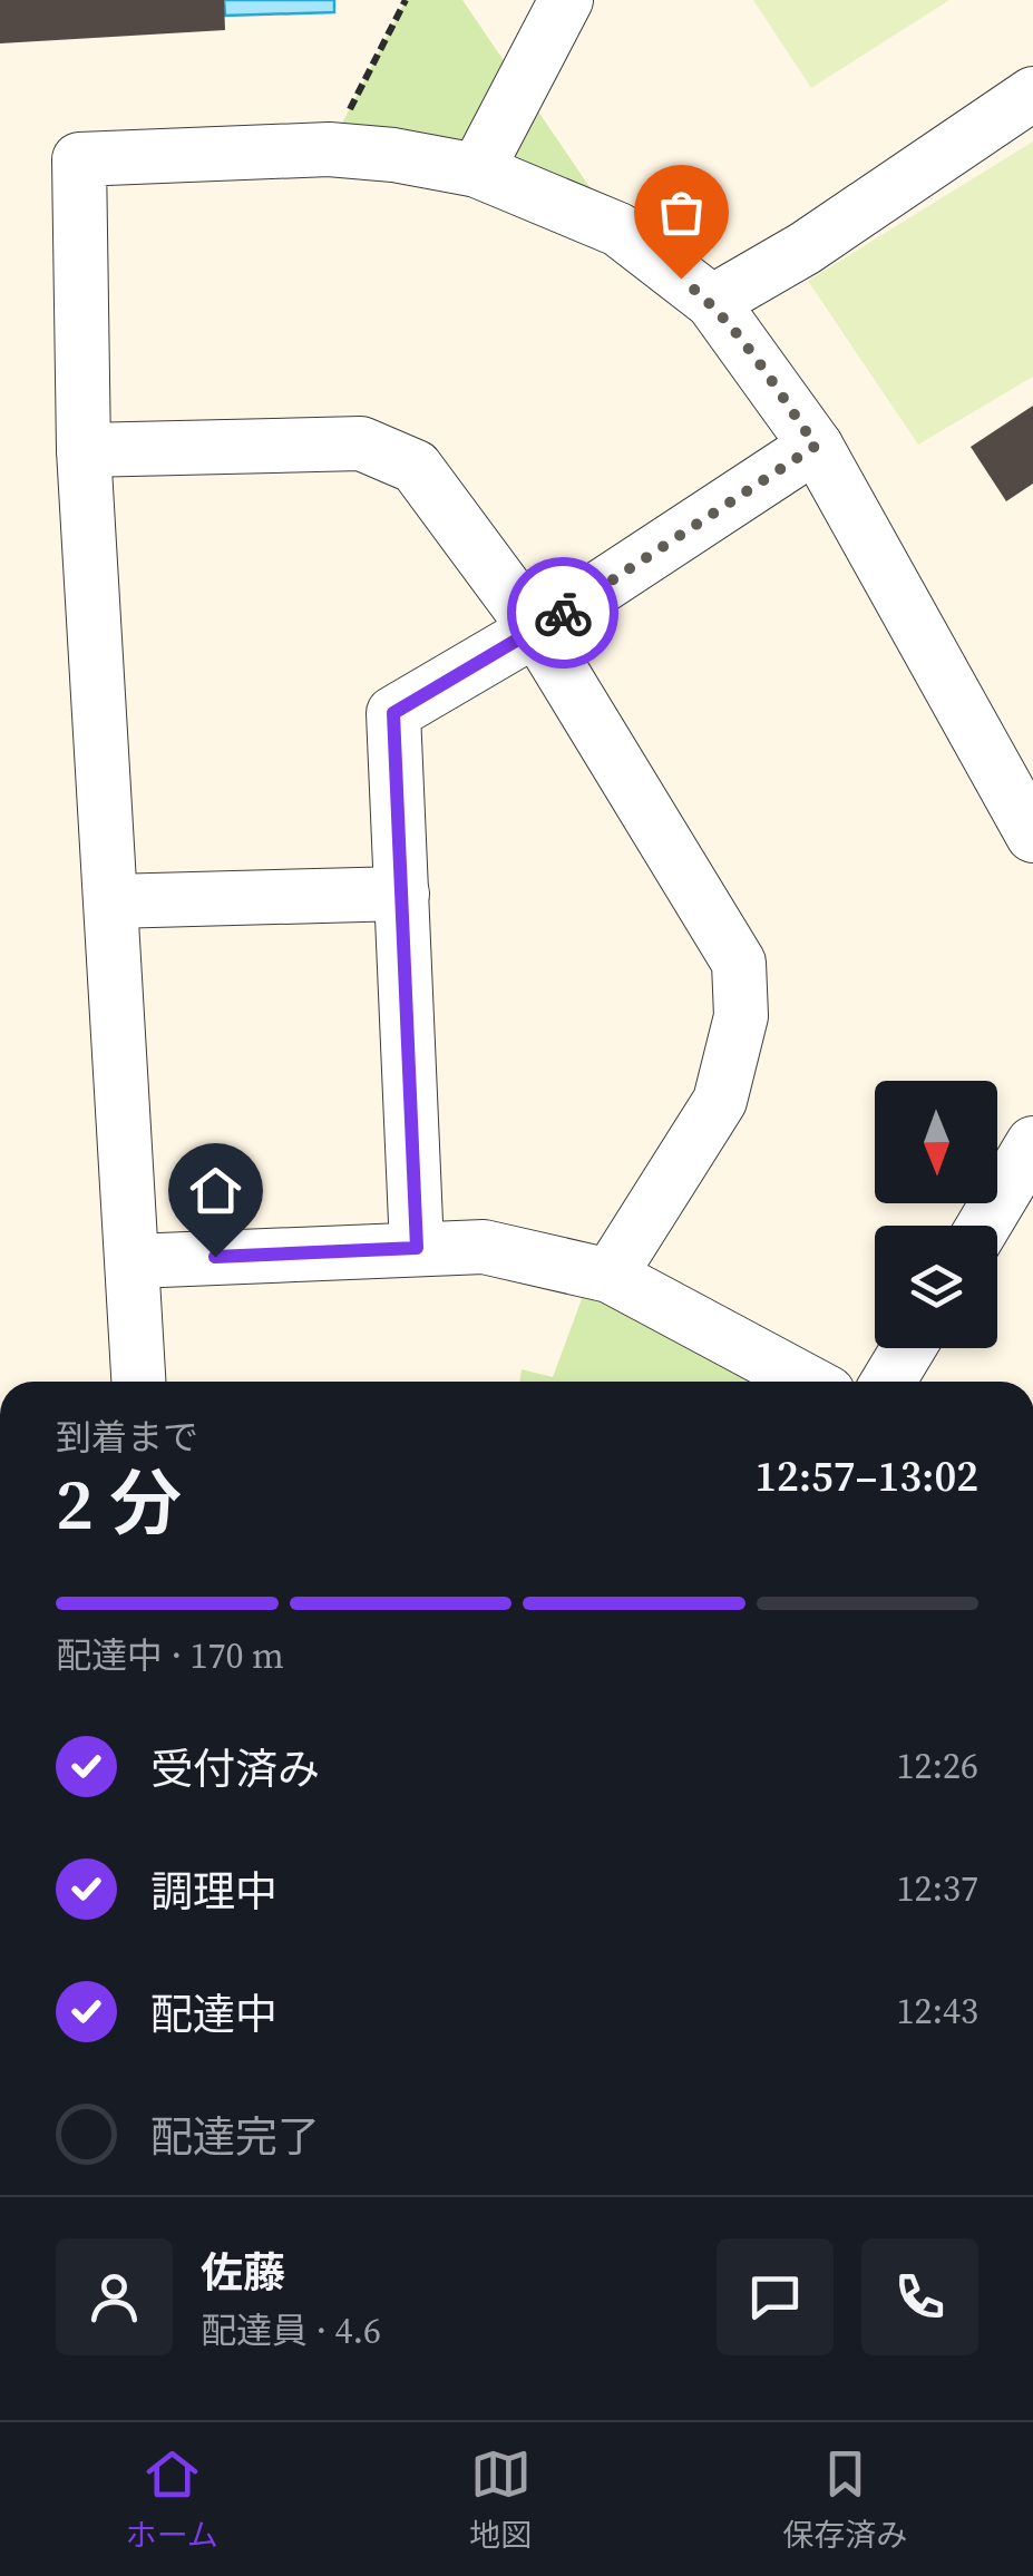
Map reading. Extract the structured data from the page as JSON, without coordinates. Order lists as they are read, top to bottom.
{
  "north": "bottom",
  "page": {
    "heading": ["2 分", "到着まで", "12:57–13:02"],
    "panel": ["佐藤", "配達員 · 4.6"],
    "bar": "配達中 · 170 m",
    "list": [
      ["受付済み", "12:26"],
      ["調理中", "12:37"],
      ["配達中", "12:43"],
      "配達完了"
    ],
    "tabs": ["ホーム", "地図", "保存済み"]
  }
}
